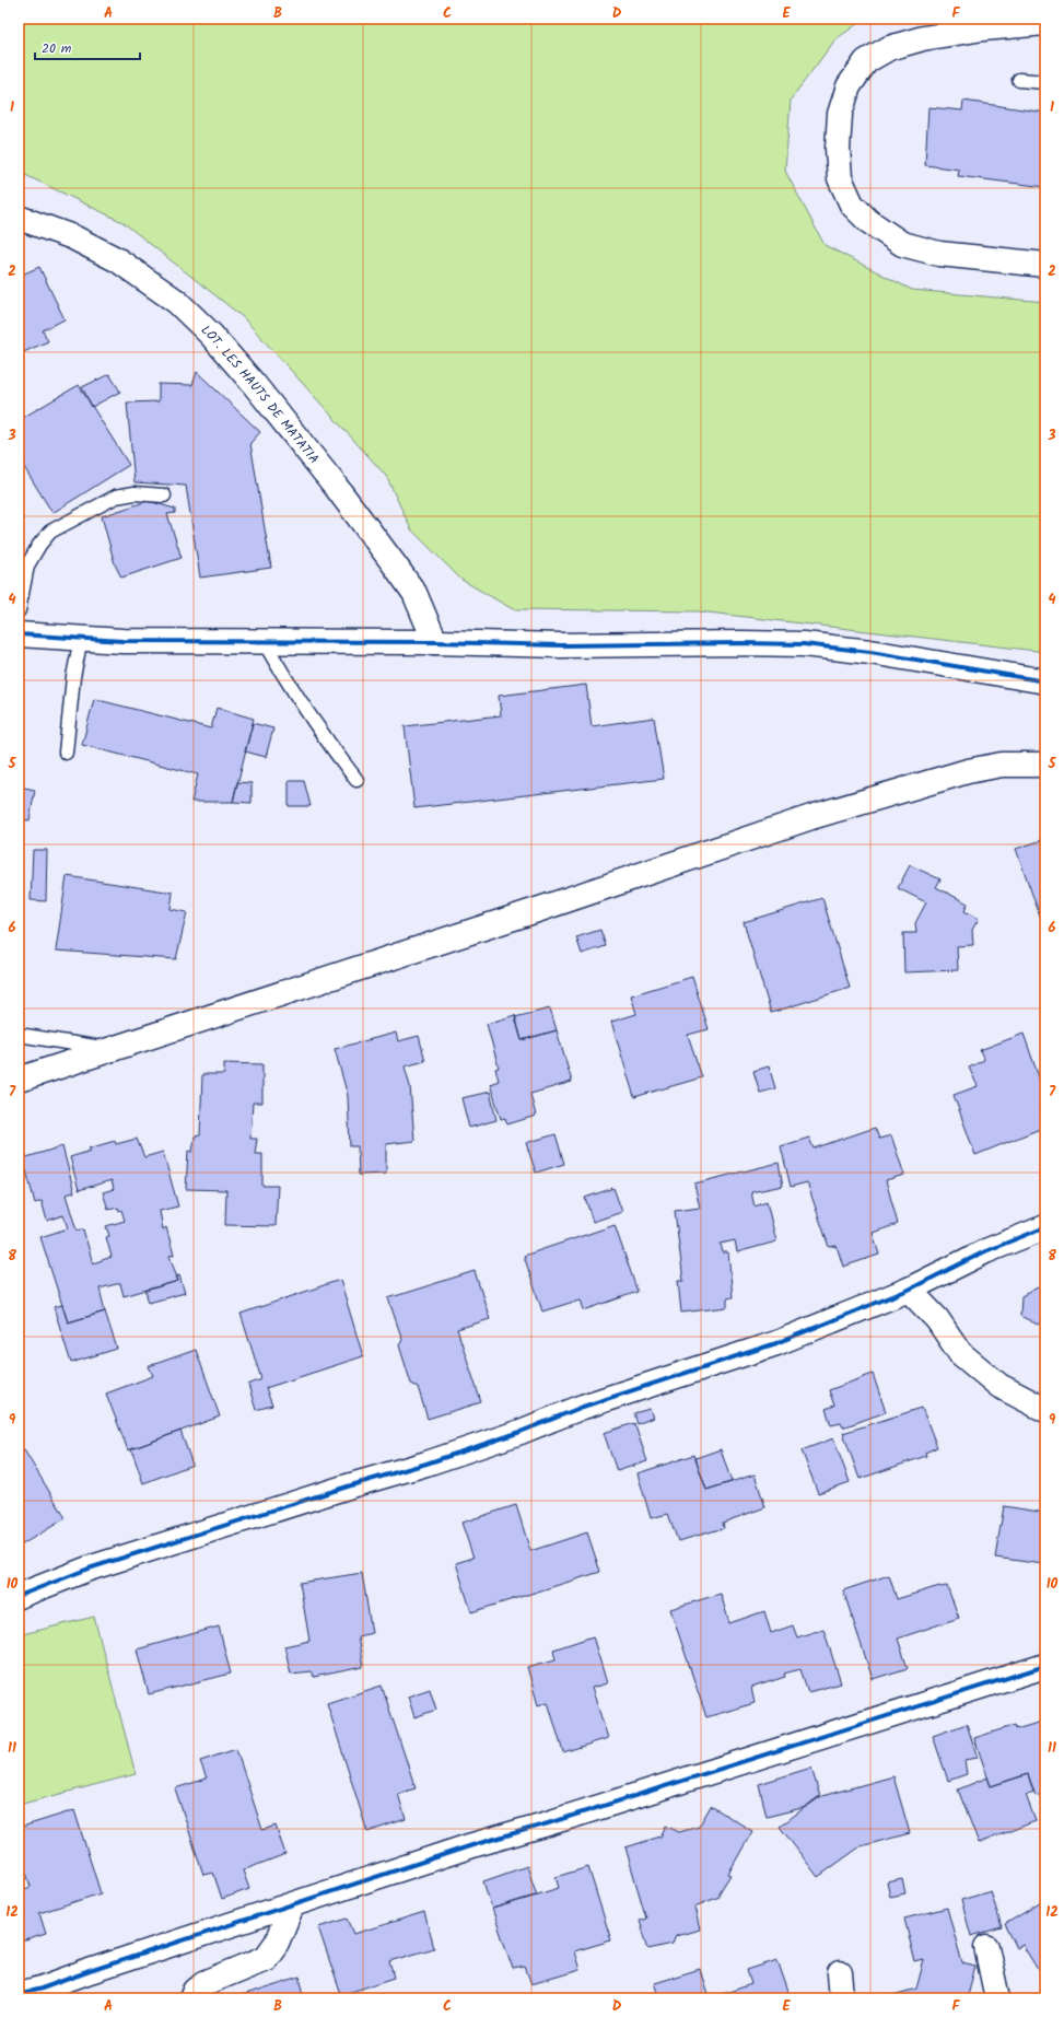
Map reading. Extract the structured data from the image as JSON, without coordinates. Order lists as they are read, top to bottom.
{
  "streets": {
    "street": ["LOT. LES HAUTS DE MATATIA"]
  },
  "scale_bar": "20 m",
  "grid": {
    "columns": [
      "A",
      "B",
      "C",
      "D",
      "E",
      "F"
    ],
    "rows": [
      "1",
      "2",
      "3",
      "4",
      "5",
      "6",
      "7",
      "8",
      "9",
      "10",
      "11",
      "12"
    ]
  }
}
